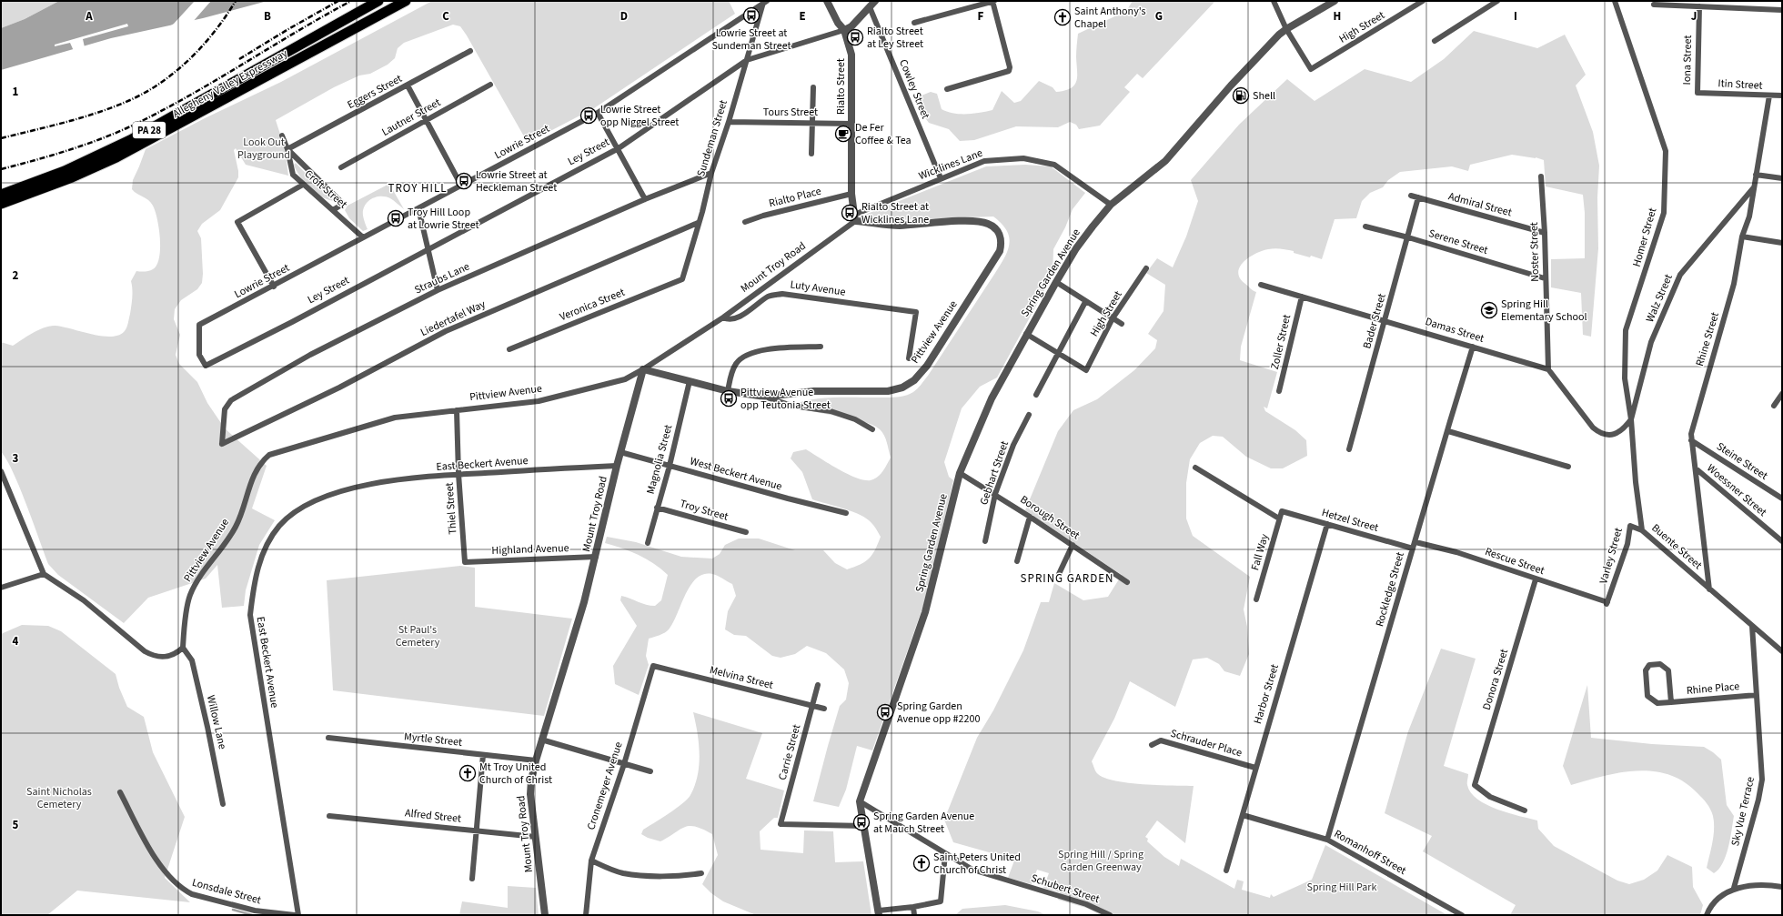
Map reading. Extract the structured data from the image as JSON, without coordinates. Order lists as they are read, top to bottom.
{
  "streets": {
    "highway": ["Allegheny Valley Expressway", "PA 28"],
    "street": [
      "High Street",
      "Iona Street",
      "Itin Street",
      "Rialto Street",
      "Cowley Street",
      "Eggers Street",
      "Tours Street",
      "Lautner Street",
      "Sundeman Street",
      "Lowrie Street",
      "Ley Street",
      "Wicklines Lane",
      "Croft Street",
      "Rialto Place",
      "Admiral Street",
      "Homer Street",
      "Serene Street",
      "Noster Street",
      "Mount Troy Road",
      "Spring Garden Avenue",
      "Straubs Lane",
      "Luty Avenue",
      "Walz Street",
      "Veronica Street",
      "Liedertafel Way",
      "Bader Street",
      "Damas Street",
      "Pittview Avenue",
      "Rhine Street",
      "Zoller Street",
      "Magnolia Street",
      "Steine Street",
      "East Beckert Avenue",
      "Gebhart Street",
      "West Beckert Avenue",
      "Woessner Street",
      "Thiel Street",
      "Troy Street",
      "Borough Street",
      "Hetzel Street",
      "Buente Street",
      "Highland Avenue",
      "Fall Way",
      "Varley Street",
      "Rescue Street",
      "Rockledge Street",
      "Melvina Street",
      "Donora Street",
      "Rhine Place",
      "Harbor Street",
      "Willow Lane",
      "Myrtle Street",
      "Schrauder Place",
      "Carrie Street",
      "Cronemeyer Avenue",
      "Sky Vue Terrace",
      "Alfred Street",
      "Romanhoff Street",
      "Schubert Street",
      "Lonsdale Street"
    ]
  },
  "crossings": [
    ["High Street", "Spring Garden Avenue"],
    ["Iona Street", "Itin Street"],
    ["Itin Street", "Rhine Street"],
    ["Rialto Street", "Tours Street"],
    ["Rialto Street", "Ley Street"],
    ["Rialto Street", "Wicklines Lane"],
    ["Rialto Street", "Rialto Place"],
    ["Rialto Street", "Mount Troy Road"],
    ["Rialto Street", "Pittview Avenue"],
    ["Cowley Street", "Ley Street"],
    ["Cowley Street", "Wicklines Lane"],
    ["Eggers Street", "Croft Street"],
    ["Tours Street", "Sundeman Street"],
    ["Sundeman Street", "Lowrie Street"],
    ["Sundeman Street", "Ley Street"],
    ["Sundeman Street", "Straubs Lane"],
    ["Sundeman Street", "Veronica Street"],
    ["Sundeman Street", "Liedertafel Way"],
    ["Lowrie Street", "Ley Street"],
    ["Lowrie Street", "Croft Street"],
    ["Wicklines Lane", "Mount Troy Road"],
    ["Wicklines Lane", "Spring Garden Avenue"],
    ["Wicklines Lane", "Pittview Avenue"],
    ["Admiral Street", "Noster Street"],
    ["Admiral Street", "Bader Street"],
    ["Homer Street", "Walz Street"],
    ["Homer Street", "Buente Street"],
    ["Serene Street", "Noster Street"],
    ["Serene Street", "Bader Street"],
    ["Noster Street", "Damas Street"],
    ["Mount Troy Road", "Luty Avenue"],
    ["Mount Troy Road", "Pittview Avenue"],
    ["Mount Troy Road", "East Beckert Avenue"],
    ["Mount Troy Road", "West Beckert Avenue"],
    ["Mount Troy Road", "Highland Avenue"],
    ["Mount Troy Road", "Myrtle Street"],
    ["Mount Troy Road", "Alfred Street"],
    ["Spring Garden Avenue", "Borough Street"],
    ["Spring Garden Avenue", "Carrie Street"],
    ["Spring Garden Avenue", "Schubert Street"],
    ["Straubs Lane", "Liedertafel Way"],
    ["Walz Street", "Rhine Street"],
    ["Walz Street", "Buente Street"],
    ["Bader Street", "Damas Street"],
    ["Damas Street", "Zoller Street"],
    ["Damas Street", "Rockledge Street"],
    ["Pittview Avenue", "Magnolia Street"],
    ["Pittview Avenue", "Thiel Street"],
    ["Pittview Avenue", "Willow Lane"],
    ["Rhine Street", "Steine Street"],
    ["Rhine Street", "Woessner Street"],
    ["Rhine Street", "Buente Street"],
    ["Magnolia Street", "West Beckert Avenue"],
    ["Magnolia Street", "Troy Street"],
    ["East Beckert Avenue", "Thiel Street"],
    ["Gebhart Street", "Borough Street"],
    ["Thiel Street", "Highland Avenue"],
    ["Hetzel Street", "Fall Way"],
    ["Hetzel Street", "Rockledge Street"],
    ["Hetzel Street", "Harbor Street"],
    ["Buente Street", "Varley Street"],
    ["Varley Street", "Rescue Street"],
    ["Rescue Street", "Rockledge Street"],
    ["Rescue Street", "Donora Street"],
    ["Rockledge Street", "Romanhoff Street"],
    ["Melvina Street", "Carrie Street"],
    ["Melvina Street", "Cronemeyer Avenue"],
    ["Rhine Place", "Sky Vue Terrace"],
    ["Harbor Street", "Schrauder Place"],
    ["Harbor Street", "Romanhoff Street"]
  ],
  "districts": ["TROY HILL", "SPRING GARDEN"],
  "parks": [
    "Look Out Playground",
    "St Paul's Cemetery",
    "Saint Nicholas Cemetery",
    "Spring Hill / Spring Garden Greenway",
    "Spring Hill Park"
  ],
  "places": {
    "bus stop": [
      "Lowrie Street at Sundeman Street",
      "Rialto Street at Ley Street",
      "Lowrie Street opp Niggel Street",
      "Lowrie Street at Heckleman Street",
      "Rialto Street at Wicklines Lane",
      "Troy Hill Loop at Lowrie Street",
      "Pittview Avenue opp Teutonia Street",
      "Spring Garden Avenue opp #2200",
      "Spring Garden Avenue at Mauch Street"
    ],
    "church": ["Saint Anthony's Chapel", "Mt Troy United Church of Christ", "Saint Peters United Church of Christ"],
    "fuel station": ["Shell"],
    "cafe": ["De Fer Coffee & Tea"],
    "school or university": ["Spring Hill Elementary School"]
  },
  "grid": {
    "columns": [
      "A",
      "B",
      "C",
      "D",
      "E",
      "F",
      "G",
      "H",
      "I",
      "J"
    ],
    "rows": [
      "1",
      "2",
      "3",
      "4",
      "5"
    ]
  }
}
